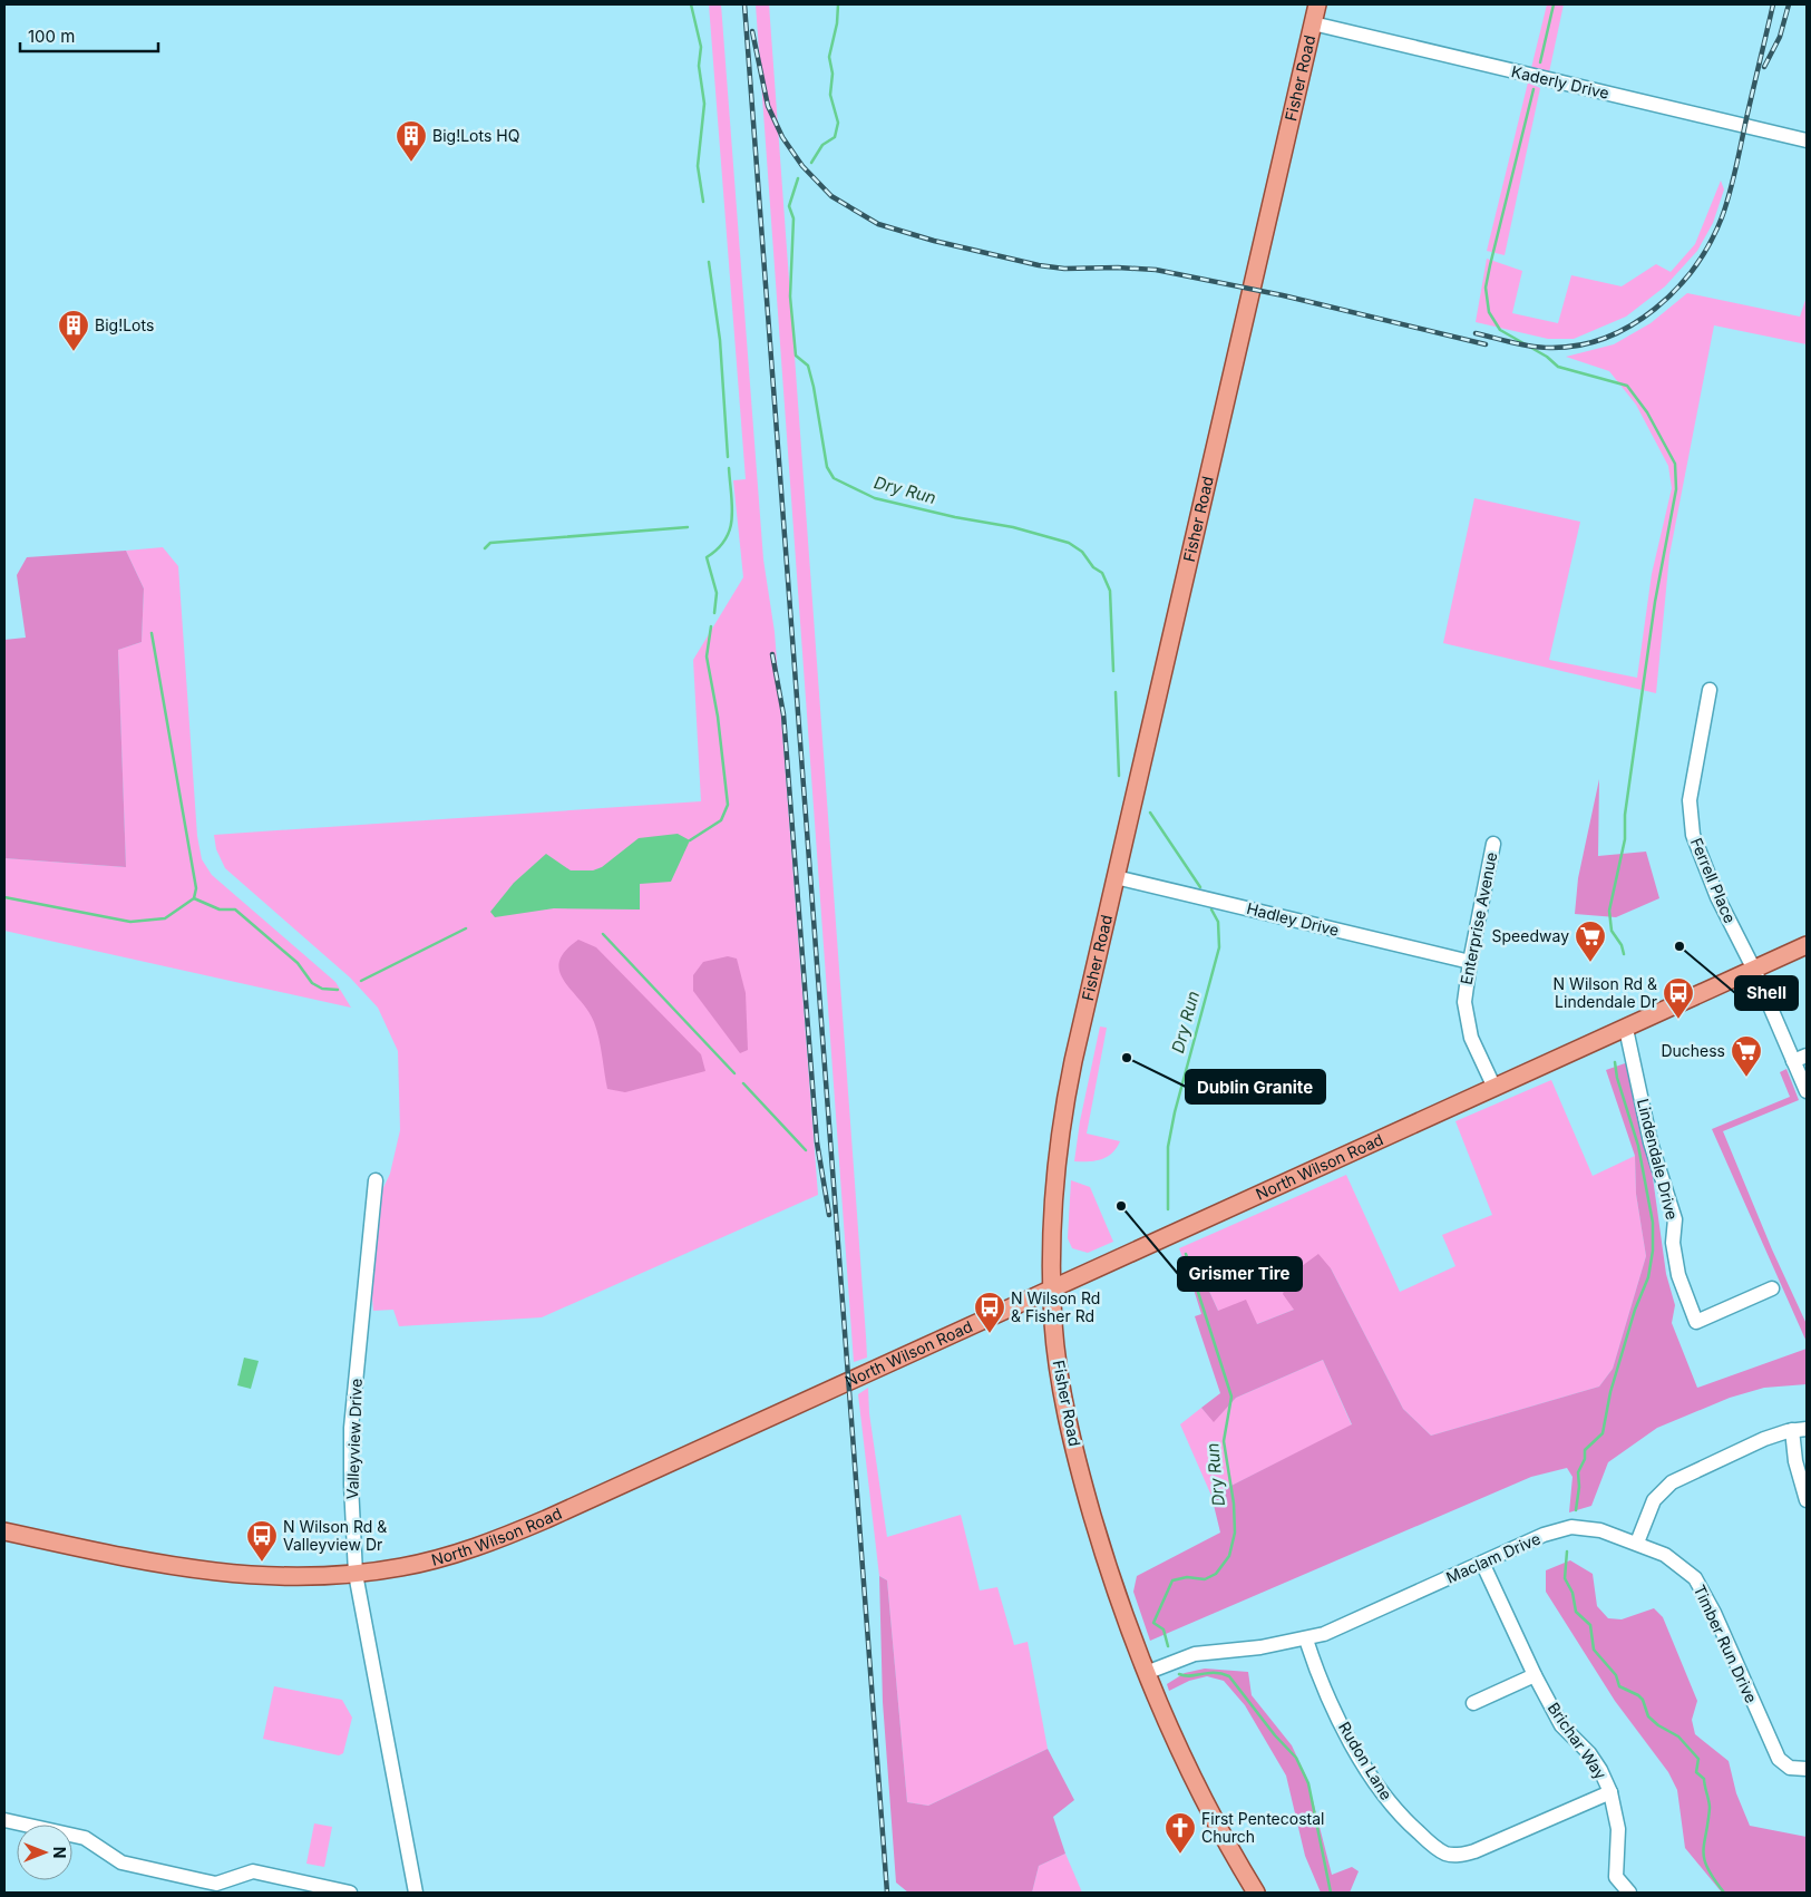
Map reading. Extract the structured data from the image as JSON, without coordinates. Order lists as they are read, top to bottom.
{
  "streets": {
    "main road": ["Fisher Road", "North Wilson Road"],
    "street": [
      "Kaderly Drive",
      "Ferrell Place",
      "Enterprise Avenue",
      "Hadley Drive",
      "Lindendale Drive",
      "Valleyview Drive",
      "Maclam Drive",
      "Timber Run Drive",
      "Brichar Way",
      "Rudon Lane"
    ]
  },
  "crossings": [
    ["Fisher Road", "Kaderly Drive"],
    ["Fisher Road", "Hadley Drive"],
    ["Fisher Road", "North Wilson Road"],
    ["Fisher Road", "Maclam Drive"],
    ["Ferrell Place", "North Wilson Road"],
    ["Enterprise Avenue", "Hadley Drive"],
    ["Enterprise Avenue", "North Wilson Road"],
    ["Lindendale Drive", "North Wilson Road"],
    ["North Wilson Road", "Valleyview Drive"],
    ["Maclam Drive", "Timber Run Drive"],
    ["Maclam Drive", "Brichar Way"],
    ["Maclam Drive", "Rudon Lane"],
    ["Brichar Way", "Rudon Lane"]
  ],
  "water": ["Dry Run"],
  "places": {
    "building": ["Big!Lots HQ", "Big!Lots"],
    "other": ["Shell", "Dublin Granite", "Grismer Tire"],
    "supermarket": ["Speedway", "Duchess"],
    "bus stop": ["N Wilson Rd & Lindendale Dr", "N Wilson Rd & Fisher Rd", "N Wilson Rd & Valleyview Dr"],
    "church": ["First Pentecostal Church"]
  },
  "scale_bar": "100 m",
  "north": "right"
}
